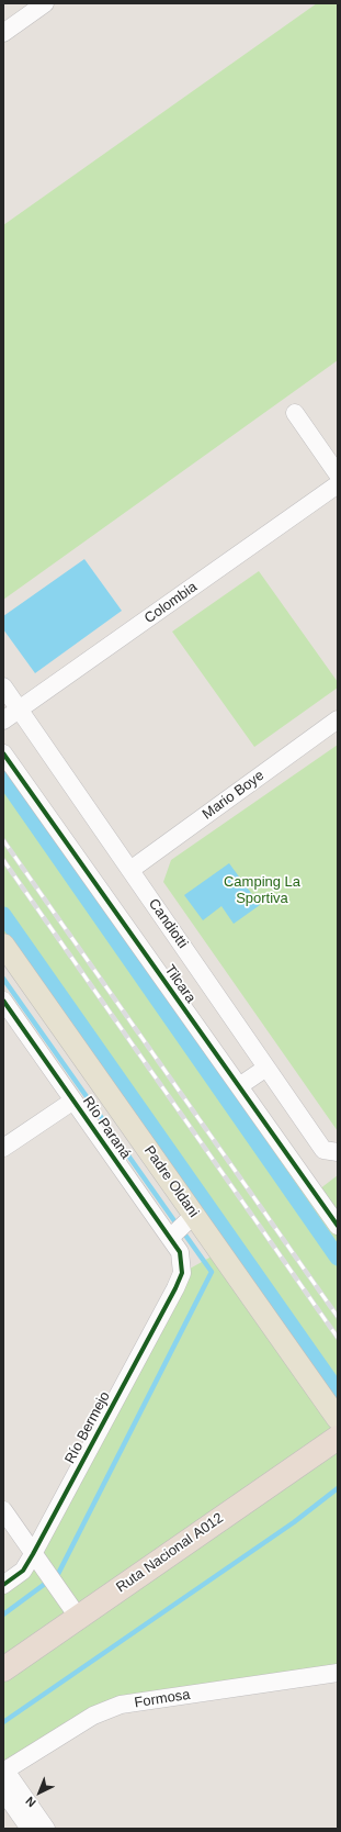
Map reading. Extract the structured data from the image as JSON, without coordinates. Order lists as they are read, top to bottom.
{
  "streets": {
    "highway": ["Ruta Nacional A012"],
    "main road": ["Padre Oldani"],
    "street": [
      "Colombia",
      "Mario Boye",
      "Candiotti",
      "Tilcara",
      "Río Paraná",
      "Río Bermejo",
      "Formosa"
    ]
  },
  "crossings": [
    ["Colombia", "Candiotti"],
    ["Mario Boye", "Candiotti"],
    ["Río Paraná", "Río Bermejo"]
  ],
  "parks": ["Camping La Sportiva"],
  "north": "bottom left"
}
